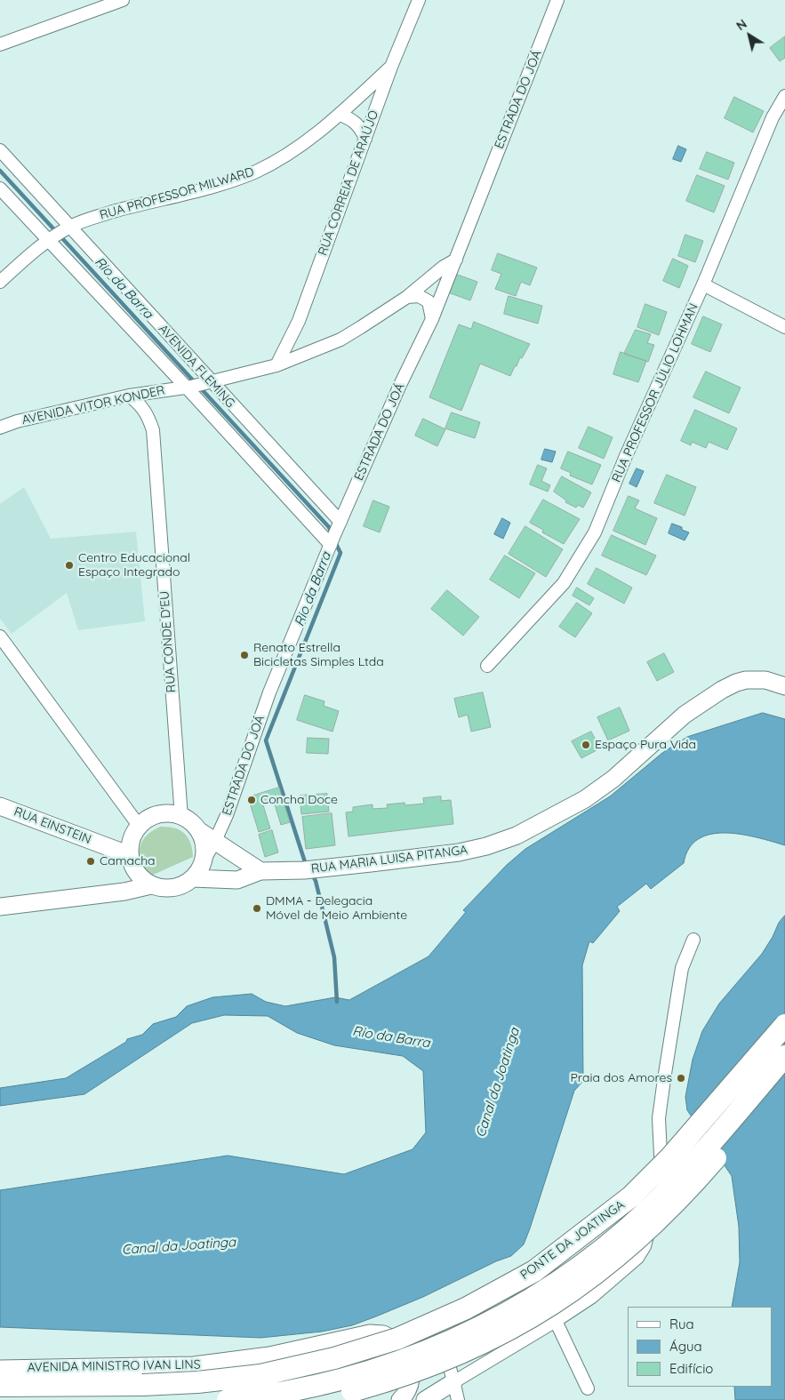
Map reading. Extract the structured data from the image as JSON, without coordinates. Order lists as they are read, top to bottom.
{
  "streets": {
    "highway": ["PONTE DA JOATINGA", "AVENIDA MINISTRO IVAN LINS"],
    "street": [
      "ESTRADA DO JOÁ",
      "RUA CORREIA DE ARAÚJO",
      "RUA PROFESSOR MILWARD",
      "AVENIDA FLEMING",
      "RUA PROFESSOR JÚLIO LOHMAN",
      "AVENIDA VITOR KONDER",
      "RUA CONDE D'EU",
      "RUA EINSTEIN",
      "RUA MARIA LUISA PITANGA"
    ]
  },
  "crossings": [
    ["ESTRADA DO JOÁ", "AVENIDA FLEMING"],
    ["ESTRADA DO JOÁ", "AVENIDA VITOR KONDER"],
    ["ESTRADA DO JOÁ", "RUA CONDE D'EU"],
    ["ESTRADA DO JOÁ", "RUA EINSTEIN"],
    ["ESTRADA DO JOÁ", "RUA MARIA LUISA PITANGA"],
    ["RUA CORREIA DE ARAÚJO", "RUA PROFESSOR MILWARD"],
    ["RUA CORREIA DE ARAÚJO", "AVENIDA VITOR KONDER"],
    ["RUA PROFESSOR MILWARD", "AVENIDA FLEMING"],
    ["AVENIDA FLEMING", "AVENIDA VITOR KONDER"],
    ["AVENIDA VITOR KONDER", "RUA CONDE D'EU"],
    ["RUA CONDE D'EU", "RUA EINSTEIN"],
    ["RUA CONDE D'EU", "RUA MARIA LUISA PITANGA"],
    ["RUA EINSTEIN", "RUA MARIA LUISA PITANGA"],
    ["PONTE DA JOATINGA", "AVENIDA MINISTRO IVAN LINS"]
  ],
  "water": ["Rio da Barra", "Canal da Joatinga"],
  "places": [
    "Centro Educacional Espaço Integrado",
    "Renato Estrella Bicicletas Simples Ltda",
    "Espaço Pura Vida",
    "Concha Doce",
    "Camacha",
    "DMMA - Delegacia Móvel de Meio Ambiente",
    "Praia dos Amores"
  ],
  "legend": ["Rua", "Água", "Edifício"],
  "north": "top left"
}
